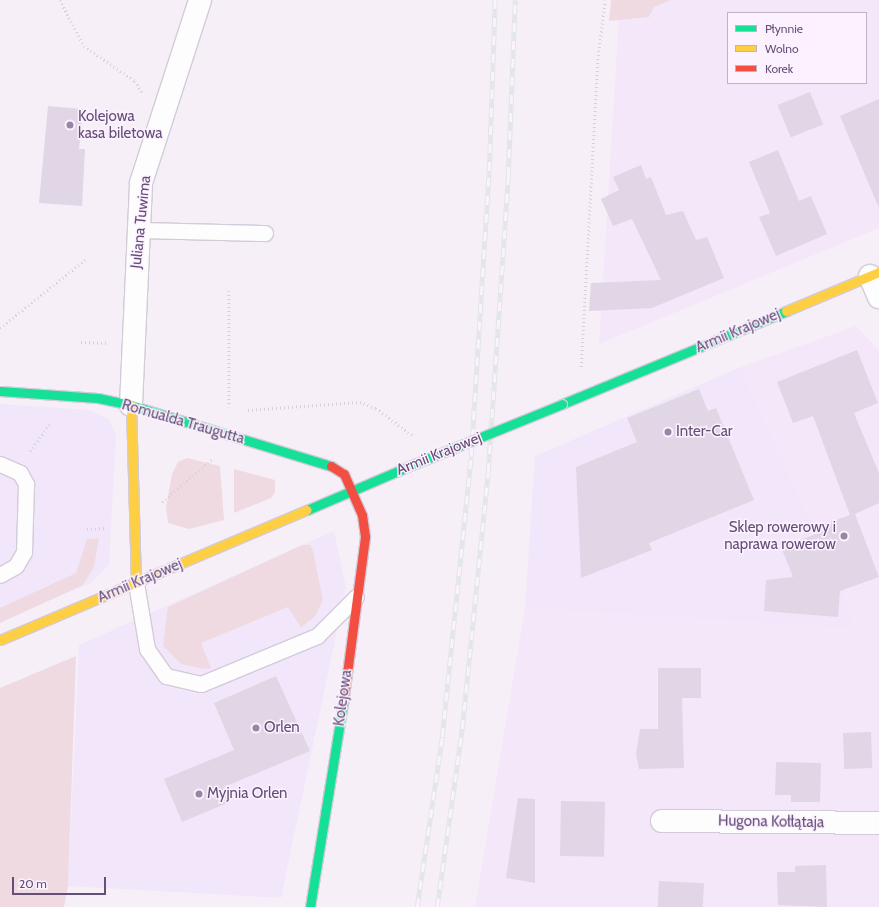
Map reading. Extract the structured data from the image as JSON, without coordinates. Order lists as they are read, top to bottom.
{
  "streets": {
    "street": [
      "Juliana Tuwima",
      "Armii Krajowej",
      "Romualda Traugutta",
      "Kolejowa",
      "Hugona Kołłątaja"
    ]
  },
  "crossings": [
    ["Juliana Tuwima", "Romualda Traugutta"],
    ["Armii Krajowej", "Romualda Traugutta"],
    ["Armii Krajowej", "Kolejowa"],
    ["Romualda Traugutta", "Kolejowa"]
  ],
  "places": [
    "Kolejowa kasa biletowa",
    "Inter-Car",
    "Sklep rowerowy i naprawa rowerow",
    "Orlen",
    "Myjnia Orlen"
  ],
  "legend": ["Płynnie", "Wolno", "Korek"],
  "scale_bar": "20 m"
}
